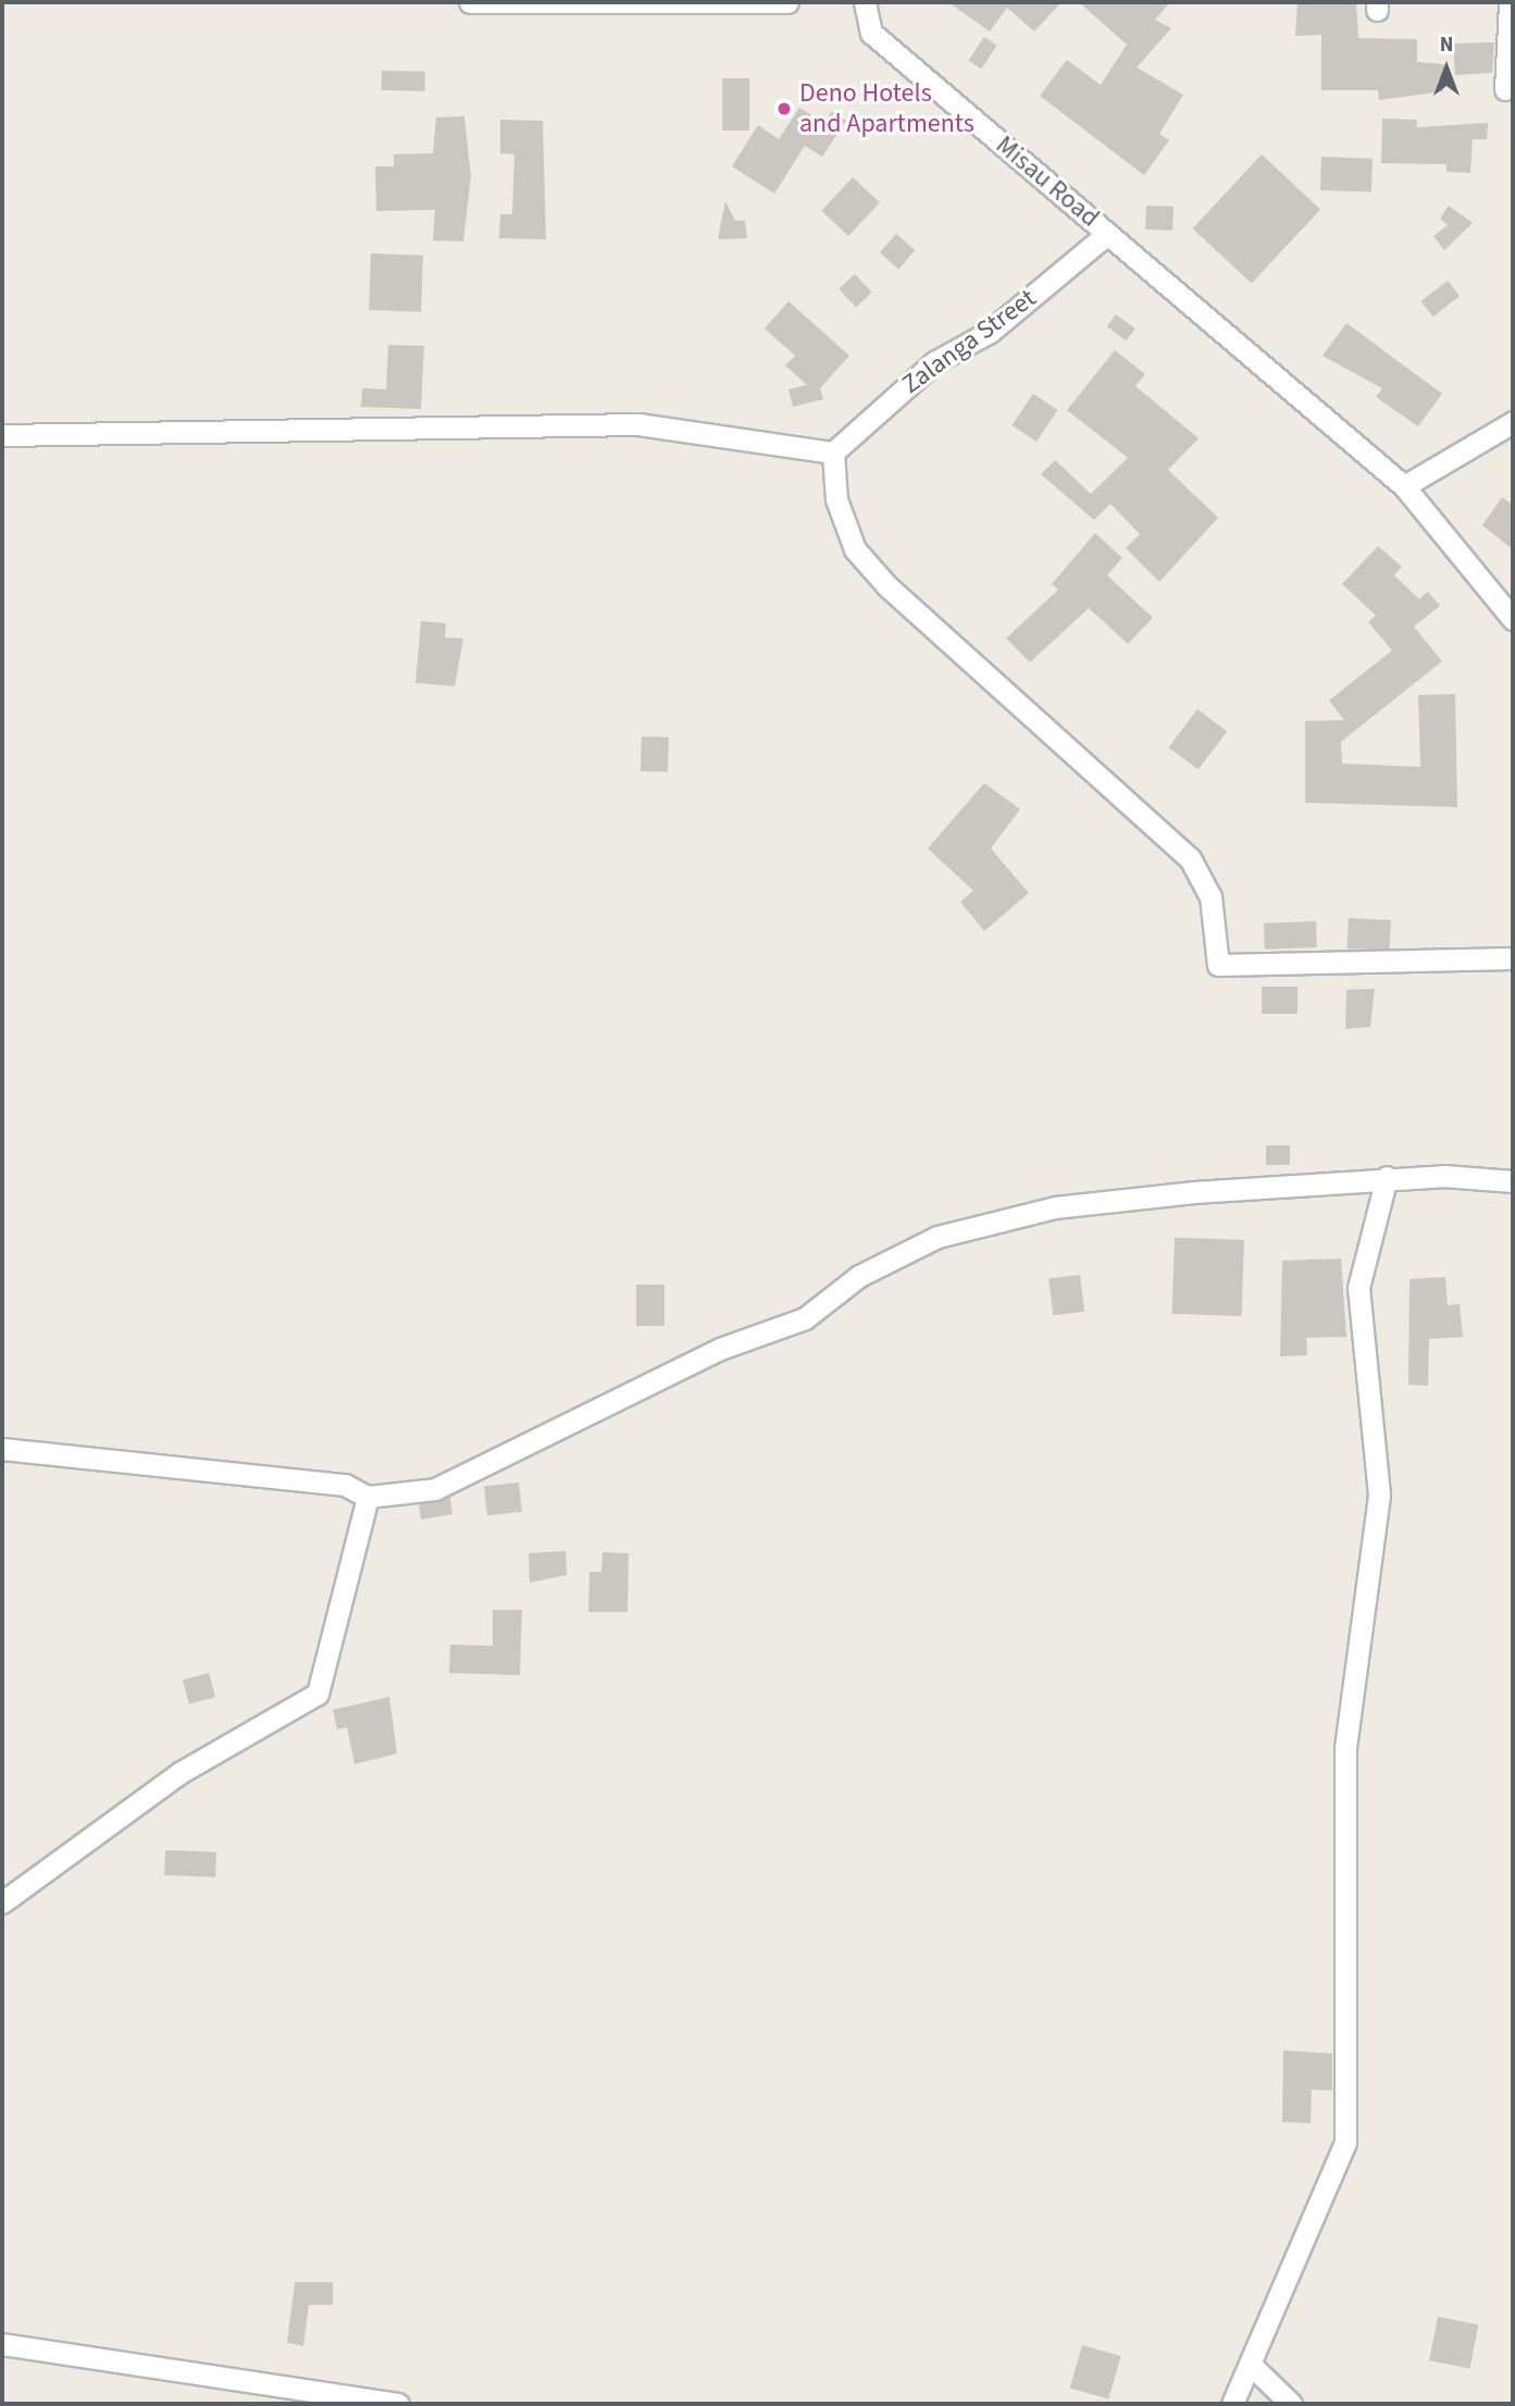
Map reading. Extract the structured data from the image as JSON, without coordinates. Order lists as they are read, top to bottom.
{
  "streets": {
    "street": ["Misau Road", "Zalanga Street"]
  },
  "crossings": [
    ["Misau Road", "Zalanga Street"]
  ],
  "places": ["Deno Hotels and Apartments"],
  "north": "top"
}
